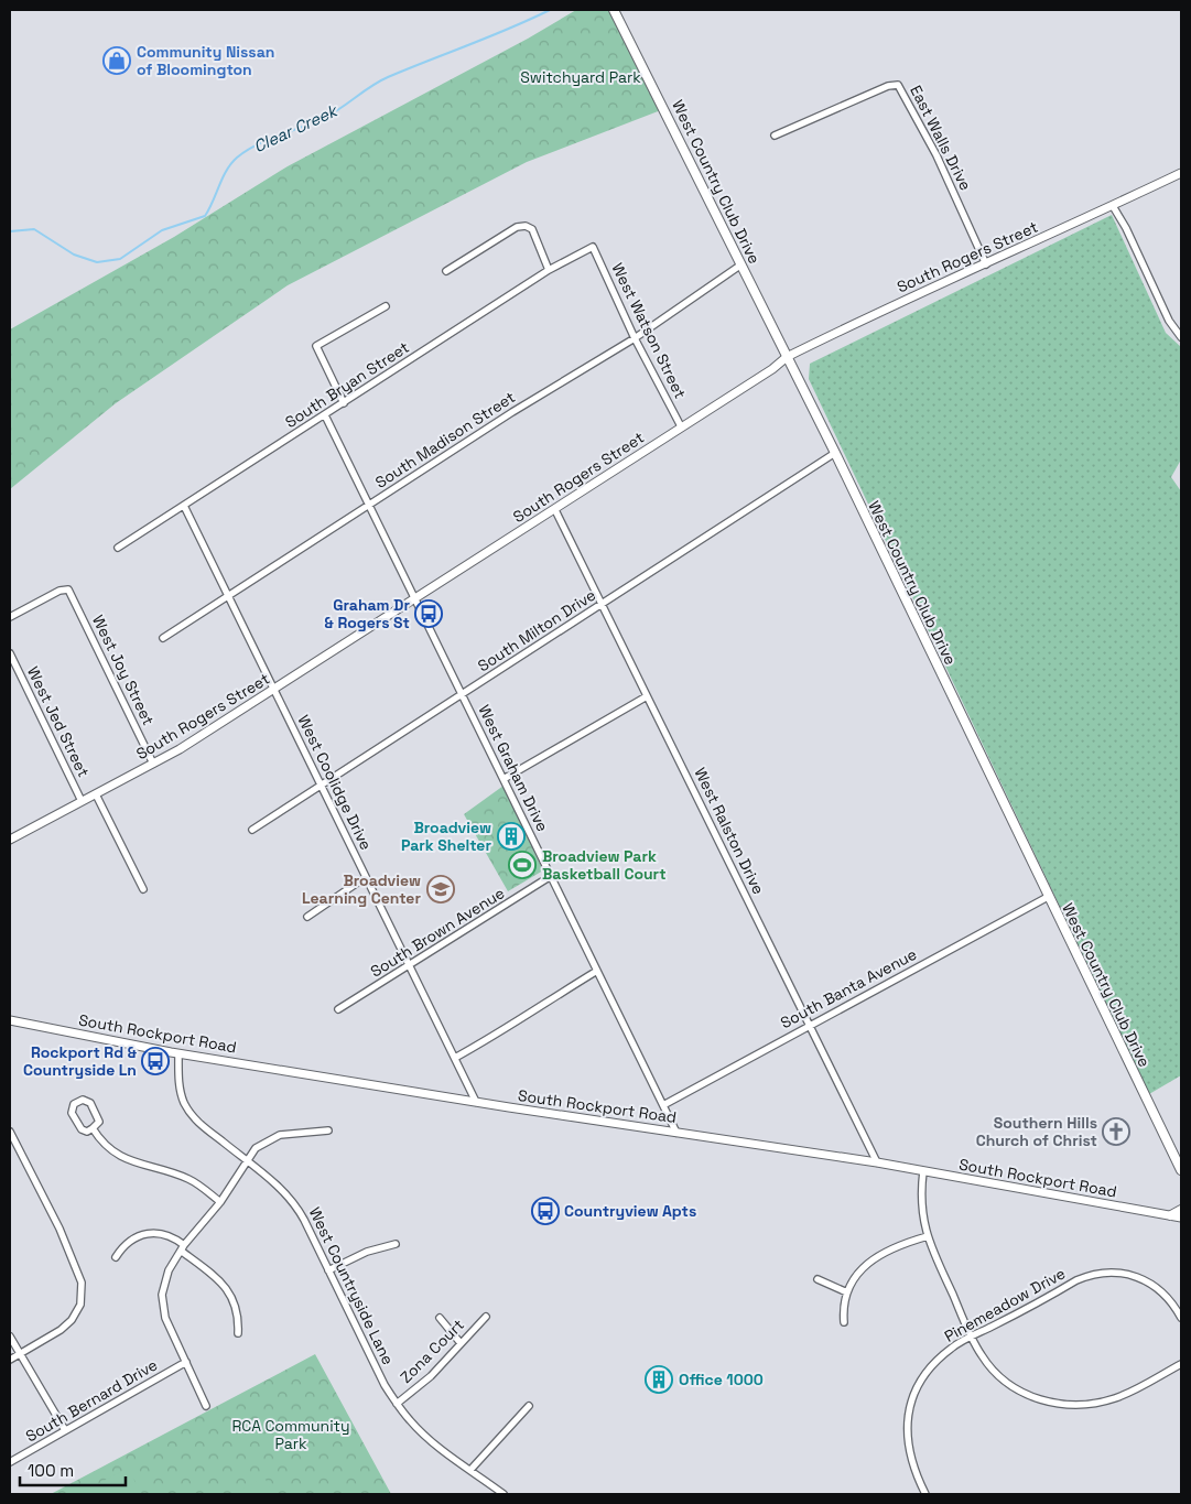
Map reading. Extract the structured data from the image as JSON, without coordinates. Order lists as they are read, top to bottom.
{
  "streets": {
    "main road": ["West Country Club Drive"],
    "street": [
      "East Walls Drive",
      "South Rogers Street",
      "West Watson Street",
      "South Bryan Street",
      "South Madison Street",
      "South Milton Drive",
      "West Joy Street",
      "West Jed Street",
      "West Graham Drive",
      "West Coolidge Drive",
      "West Ralston Drive",
      "South Brown Avenue",
      "South Banta Avenue",
      "South Rockport Road",
      "West Countryside Lane",
      "Pinemeadow Drive",
      "Zona Court",
      "South Bernard Drive"
    ]
  },
  "crossings": [
    ["East Walls Drive", "South Rogers Street"],
    ["West Country Club Drive", "South Rogers Street"],
    ["West Country Club Drive", "South Madison Street"],
    ["West Country Club Drive", "South Milton Drive"],
    ["West Country Club Drive", "South Banta Avenue"],
    ["South Rogers Street", "West Watson Street"],
    ["South Rogers Street", "West Joy Street"],
    ["South Rogers Street", "West Jed Street"],
    ["South Rogers Street", "West Graham Drive"],
    ["South Rogers Street", "West Coolidge Drive"],
    ["South Rogers Street", "West Ralston Drive"],
    ["West Watson Street", "South Bryan Street"],
    ["West Watson Street", "South Madison Street"],
    ["South Bryan Street", "West Graham Drive"],
    ["South Bryan Street", "West Coolidge Drive"],
    ["South Madison Street", "West Graham Drive"],
    ["South Madison Street", "West Coolidge Drive"],
    ["South Milton Drive", "West Graham Drive"],
    ["South Milton Drive", "West Coolidge Drive"],
    ["South Milton Drive", "West Ralston Drive"],
    ["West Graham Drive", "South Brown Avenue"],
    ["West Graham Drive", "South Banta Avenue"],
    ["West Graham Drive", "South Rockport Road"],
    ["West Coolidge Drive", "South Brown Avenue"],
    ["West Coolidge Drive", "South Rockport Road"],
    ["West Ralston Drive", "South Banta Avenue"],
    ["West Ralston Drive", "South Rockport Road"],
    ["South Rockport Road", "West Countryside Lane"],
    ["West Countryside Lane", "Zona Court"]
  ],
  "water": ["Clear Creek"],
  "parks": ["Switchyard Park", "RCA Community Park"],
  "places": {
    "shop": ["Community Nissan of Bloomington"],
    "bus stop": ["Graham Dr & Rogers St", "Rockport Rd & Countryside Ln", "Countryview Apts"],
    "building": ["Broadview Park Shelter", "Office 1000"],
    "sports": ["Broadview Park Basketball Court"],
    "school or university": ["Broadview Learning Center"],
    "church": ["Southern Hills Church of Christ"]
  },
  "scale_bar": "100 m"
}
